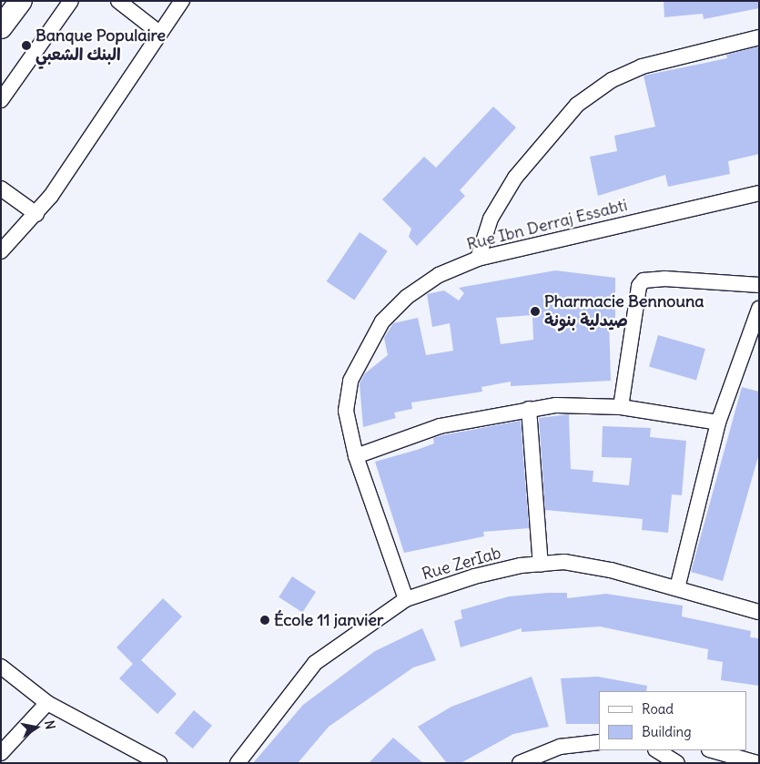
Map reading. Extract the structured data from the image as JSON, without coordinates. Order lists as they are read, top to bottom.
{
  "streets": {
    "street": ["Rue Ibn Derraj Essabti", "Rue ZerIab"]
  },
  "crossings": [
    ["Rue Ibn Derraj Essabti", "Rue ZerIab"]
  ],
  "places": ["Banque Populaire البنك الشعبي", "Pharmacie Bennouna صيدلية بنونة", "École 11 janvier"],
  "legend": ["Road", "Building"],
  "north": "right"
}
